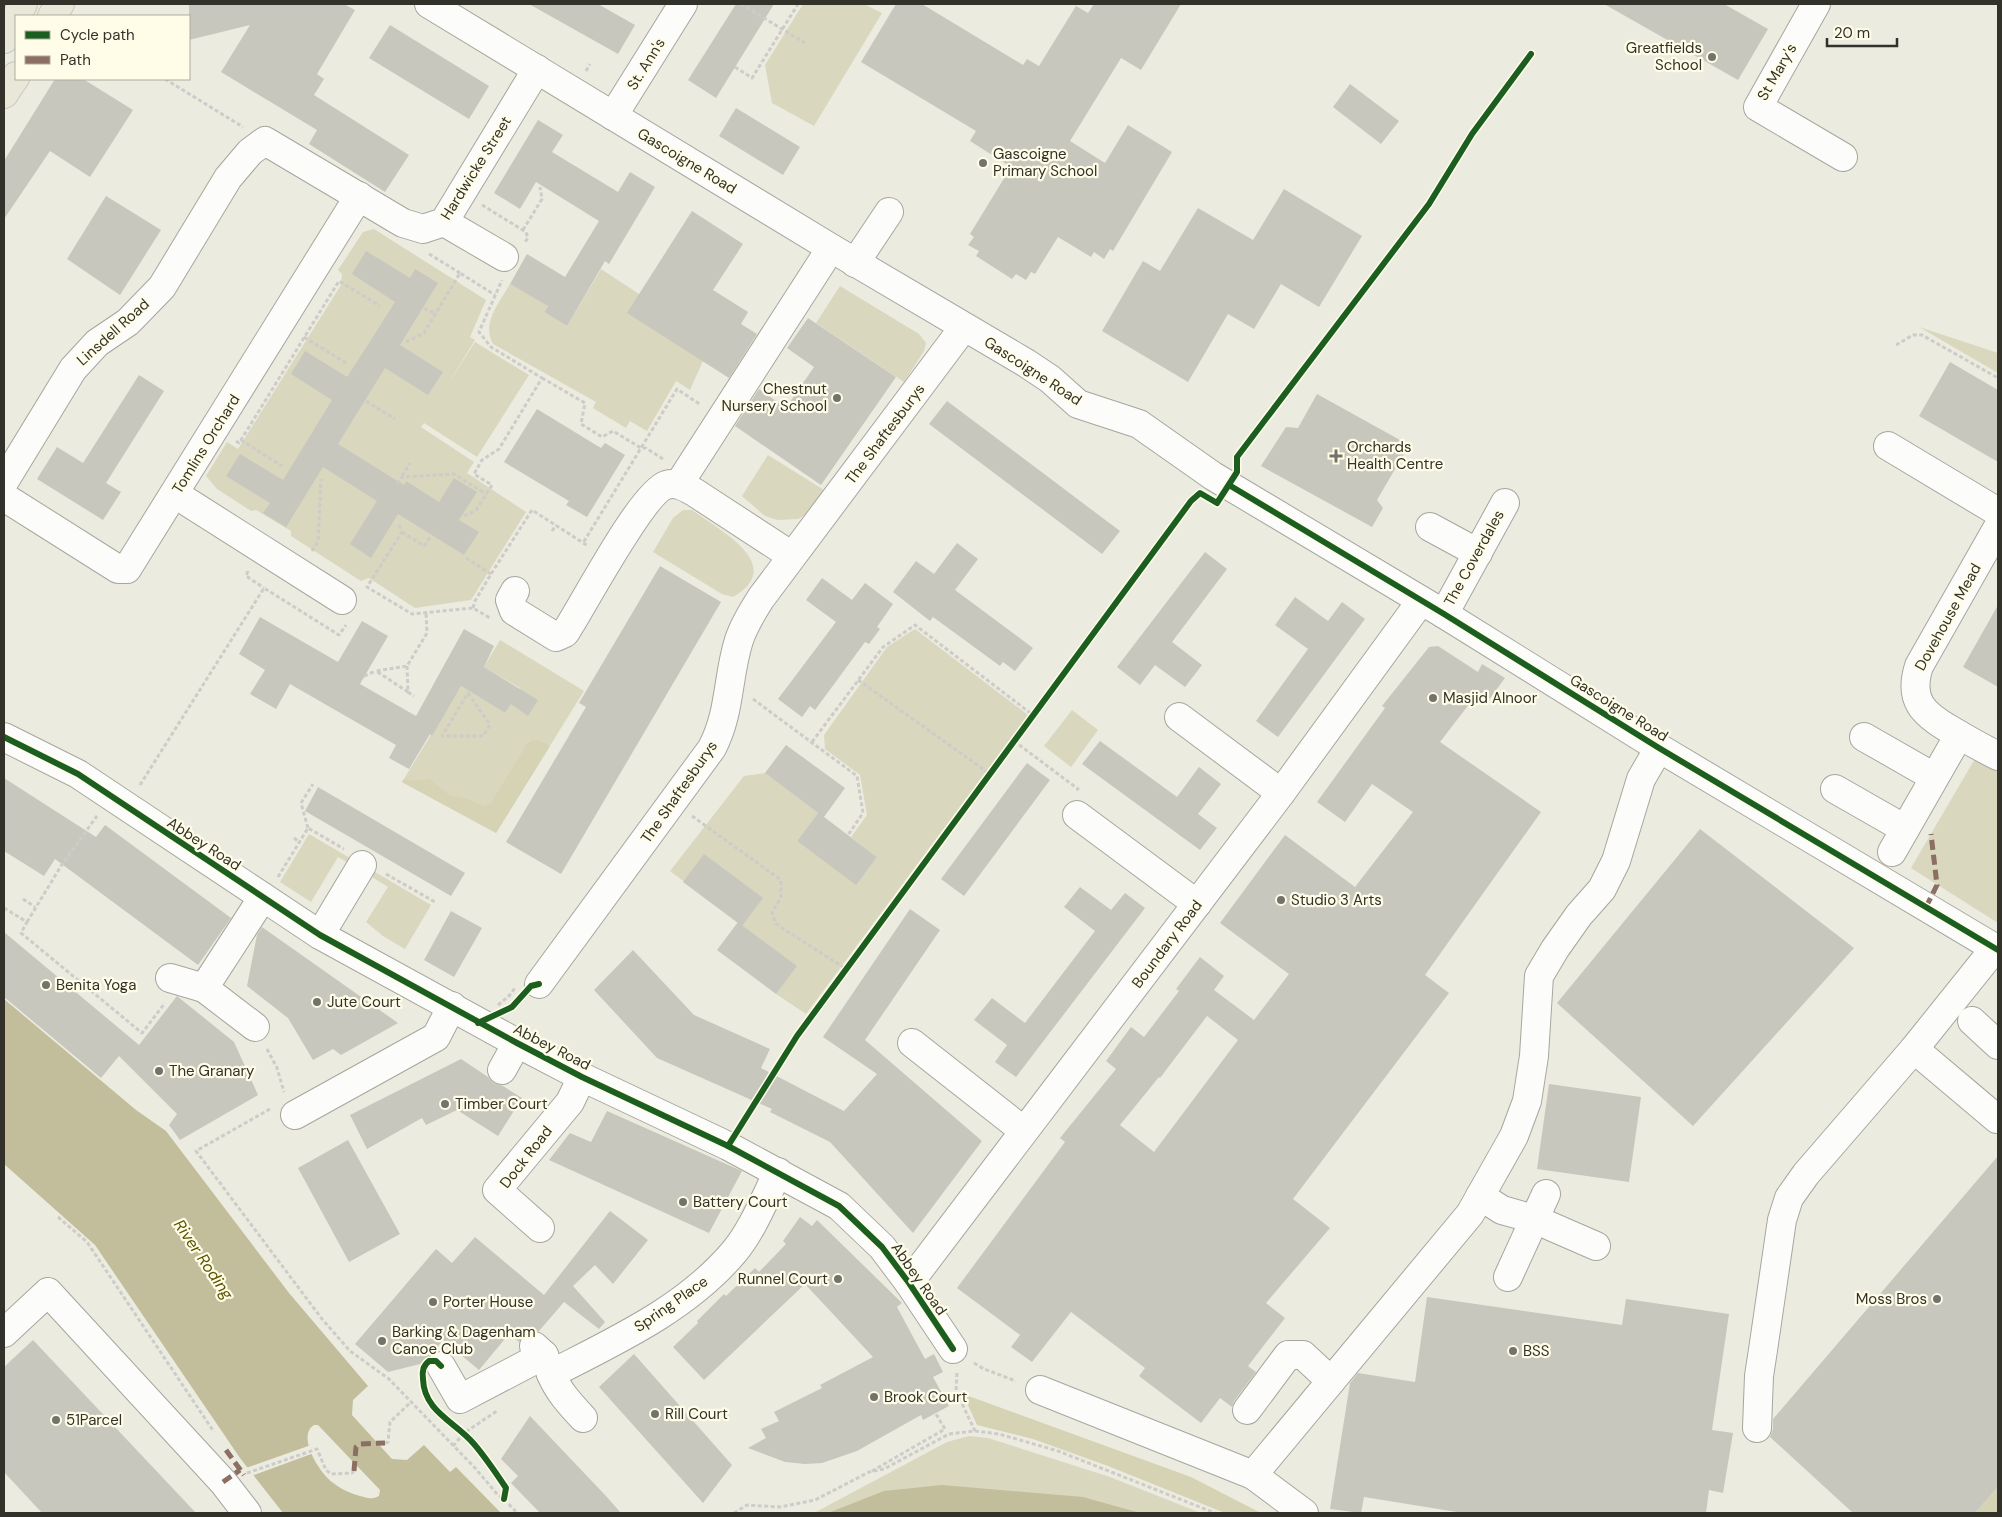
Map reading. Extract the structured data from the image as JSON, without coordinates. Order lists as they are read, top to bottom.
{
  "streets": {
    "street": [
      "St. Ann's",
      "St Mary's",
      "Gascoigne Road",
      "Hardwicke Street",
      "Linsdell Road",
      "The Shaftesburys",
      "Tomlins Orchard",
      "The Coverdales",
      "Dovehouse Mead",
      "Abbey Road",
      "Boundary Road",
      "Dock Road",
      "Spring Place"
    ]
  },
  "crossings": [
    ["St. Ann's", "Gascoigne Road"],
    ["Gascoigne Road", "Hardwicke Street"],
    ["Gascoigne Road", "The Shaftesburys"],
    ["Gascoigne Road", "The Coverdales"],
    ["Gascoigne Road", "Boundary Road"],
    ["Hardwicke Street", "Linsdell Road"],
    ["Hardwicke Street", "Tomlins Orchard"],
    ["The Coverdales", "Boundary Road"],
    ["Abbey Road", "Boundary Road"],
    ["Abbey Road", "Dock Road"],
    ["Abbey Road", "Spring Place"]
  ],
  "water": ["River Roding"],
  "places": {
    "other": [
      "Greatfields School",
      "Gascoigne Primary School",
      "Chestnut Nursery School",
      "Masjid Alnoor",
      "Studio 3 Arts",
      "Benita Yoga",
      "Jute Court",
      "The Granary",
      "Timber Court",
      "Battery Court",
      "Runnel Court",
      "Moss Bros",
      "Porter House",
      "Barking & Dagenham Canoe Club",
      "BSS",
      "Brook Court",
      "Rill Court",
      "51Parcel"
    ],
    "health": ["Orchards Health Centre"]
  },
  "legend": ["Cycle path", "Path"],
  "scale_bar": "20 m"
}
